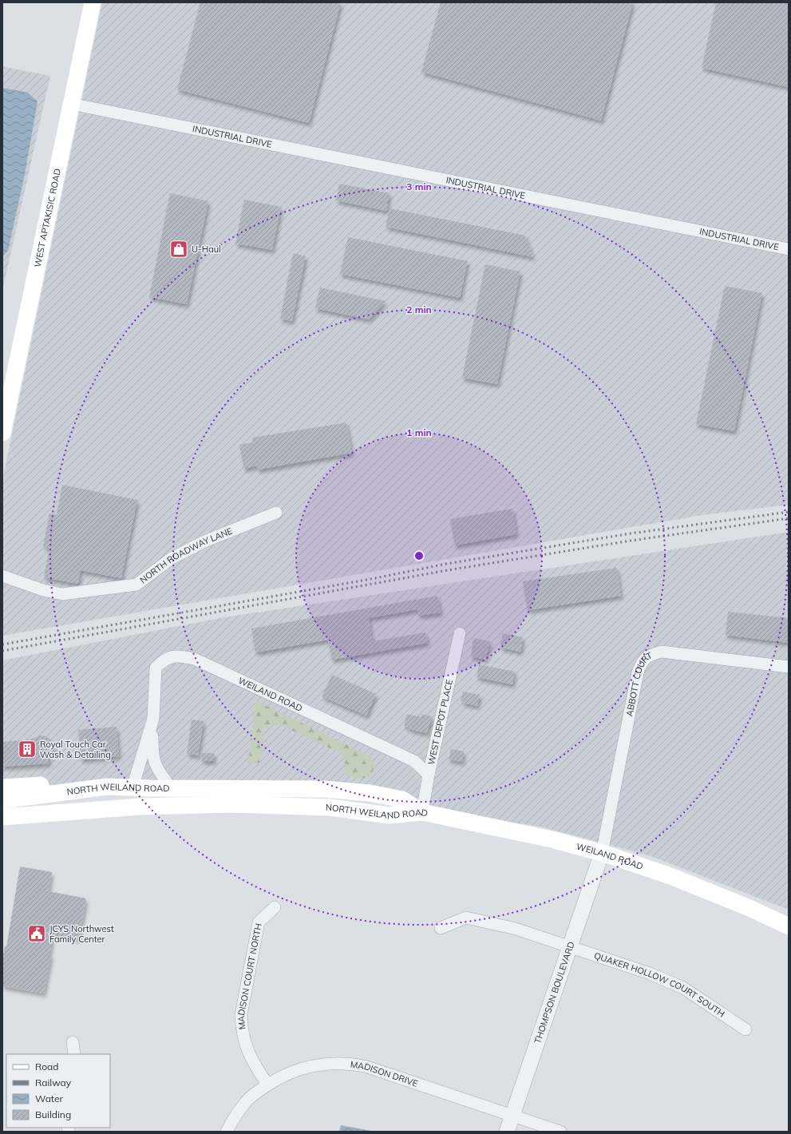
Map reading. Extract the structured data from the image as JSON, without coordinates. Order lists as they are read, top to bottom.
{
  "streets": {
    "main road": ["WEST APTAKISIC ROAD", "WEILAND ROAD", "NORTH WEILAND ROAD"],
    "street": [
      "INDUSTRIAL DRIVE",
      "NORTH ROADWAY LANE",
      "ABBOTT COURT",
      "WEST DEPOT PLACE",
      "MADISON COURT NORTH",
      "QUAKER HOLLOW COURT SOUTH",
      "THOMPSON BOULEVARD",
      "MADISON DRIVE"
    ]
  },
  "crossings": [
    ["INDUSTRIAL DRIVE", "WEST APTAKISIC ROAD"],
    ["ABBOTT COURT", "WEILAND ROAD"],
    ["ABBOTT COURT", "THOMPSON BOULEVARD"],
    ["WEILAND ROAD", "WEST DEPOT PLACE"],
    ["WEILAND ROAD", "NORTH WEILAND ROAD"],
    ["WEILAND ROAD", "THOMPSON BOULEVARD"],
    ["WEST DEPOT PLACE", "NORTH WEILAND ROAD"],
    ["MADISON COURT NORTH", "MADISON DRIVE"],
    ["QUAKER HOLLOW COURT SOUTH", "THOMPSON BOULEVARD"],
    ["THOMPSON BOULEVARD", "MADISON DRIVE"]
  ],
  "places": {
    "shop": ["U-Haul"],
    "building": ["Royal Touch Car Wash & Detailing"],
    "public building": ["JCYS Northwest Family Center"]
  },
  "legend": [
    "Road",
    "Railway",
    "Water",
    "Building"
  ],
  "rings": ["3 min", "2 min", "1 min"]
}
